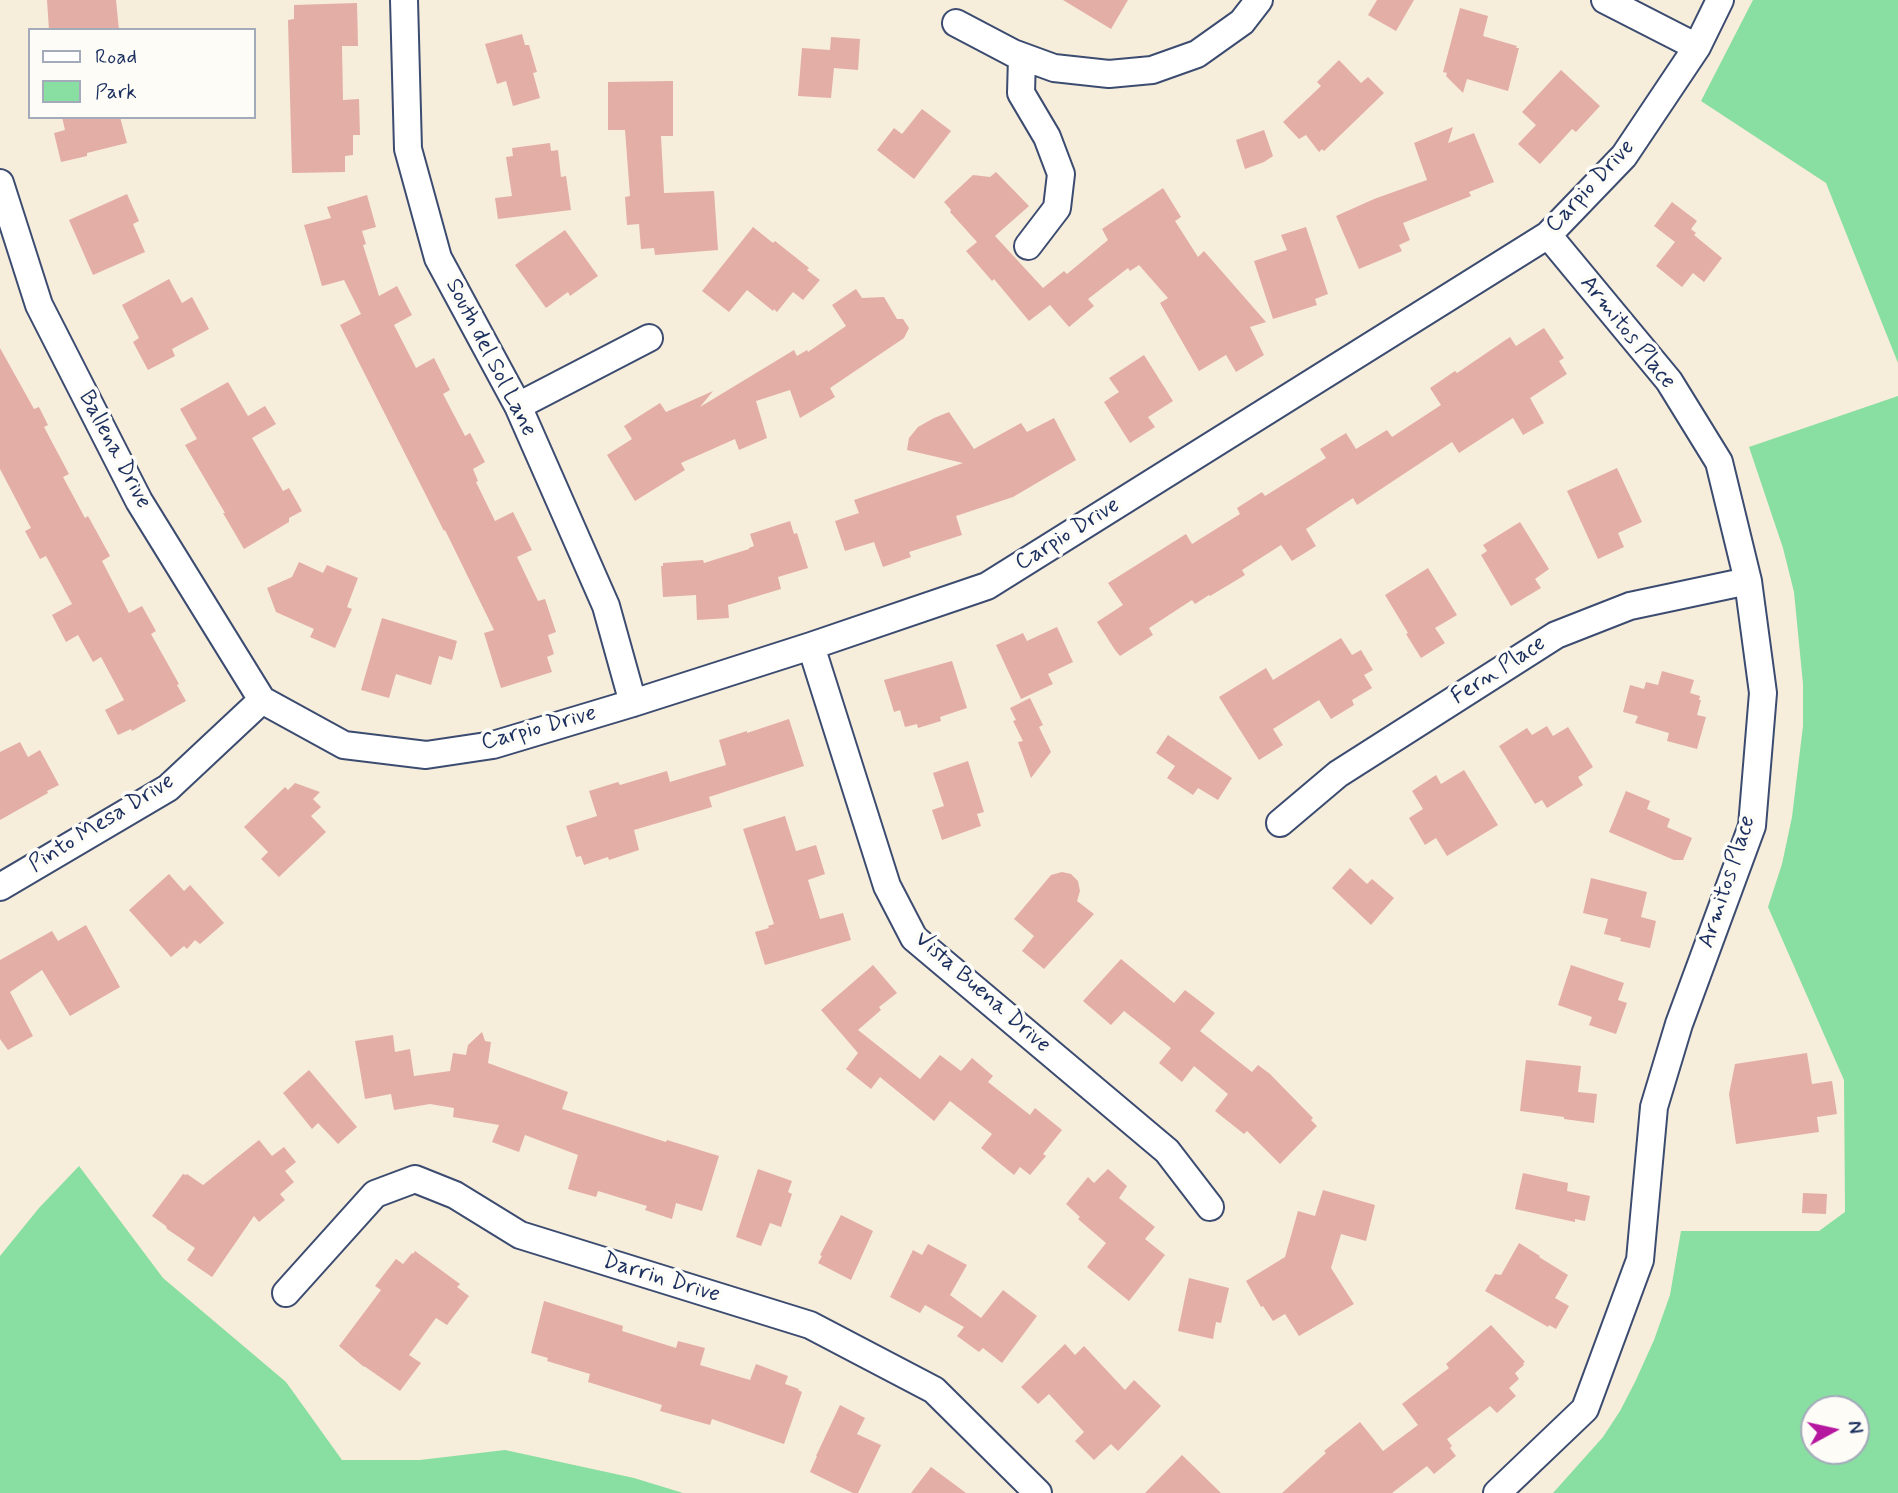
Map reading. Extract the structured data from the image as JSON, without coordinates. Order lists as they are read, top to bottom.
{
  "streets": {
    "street": [
      "Carpio Drive",
      "Armitos Place",
      "South del Sol Lane",
      "Ballena Drive",
      "Fern Place",
      "Pinto Mesa Drive",
      "Vista Buena Drive",
      "Darrin Drive"
    ]
  },
  "crossings": [
    ["Carpio Drive", "Armitos Place"],
    ["Carpio Drive", "South del Sol Lane"],
    ["Carpio Drive", "Ballena Drive"],
    ["Carpio Drive", "Pinto Mesa Drive"],
    ["Carpio Drive", "Vista Buena Drive"],
    ["Armitos Place", "Fern Place"],
    ["Ballena Drive", "Pinto Mesa Drive"]
  ],
  "legend": ["Road", "Park"],
  "north": "right"
}
